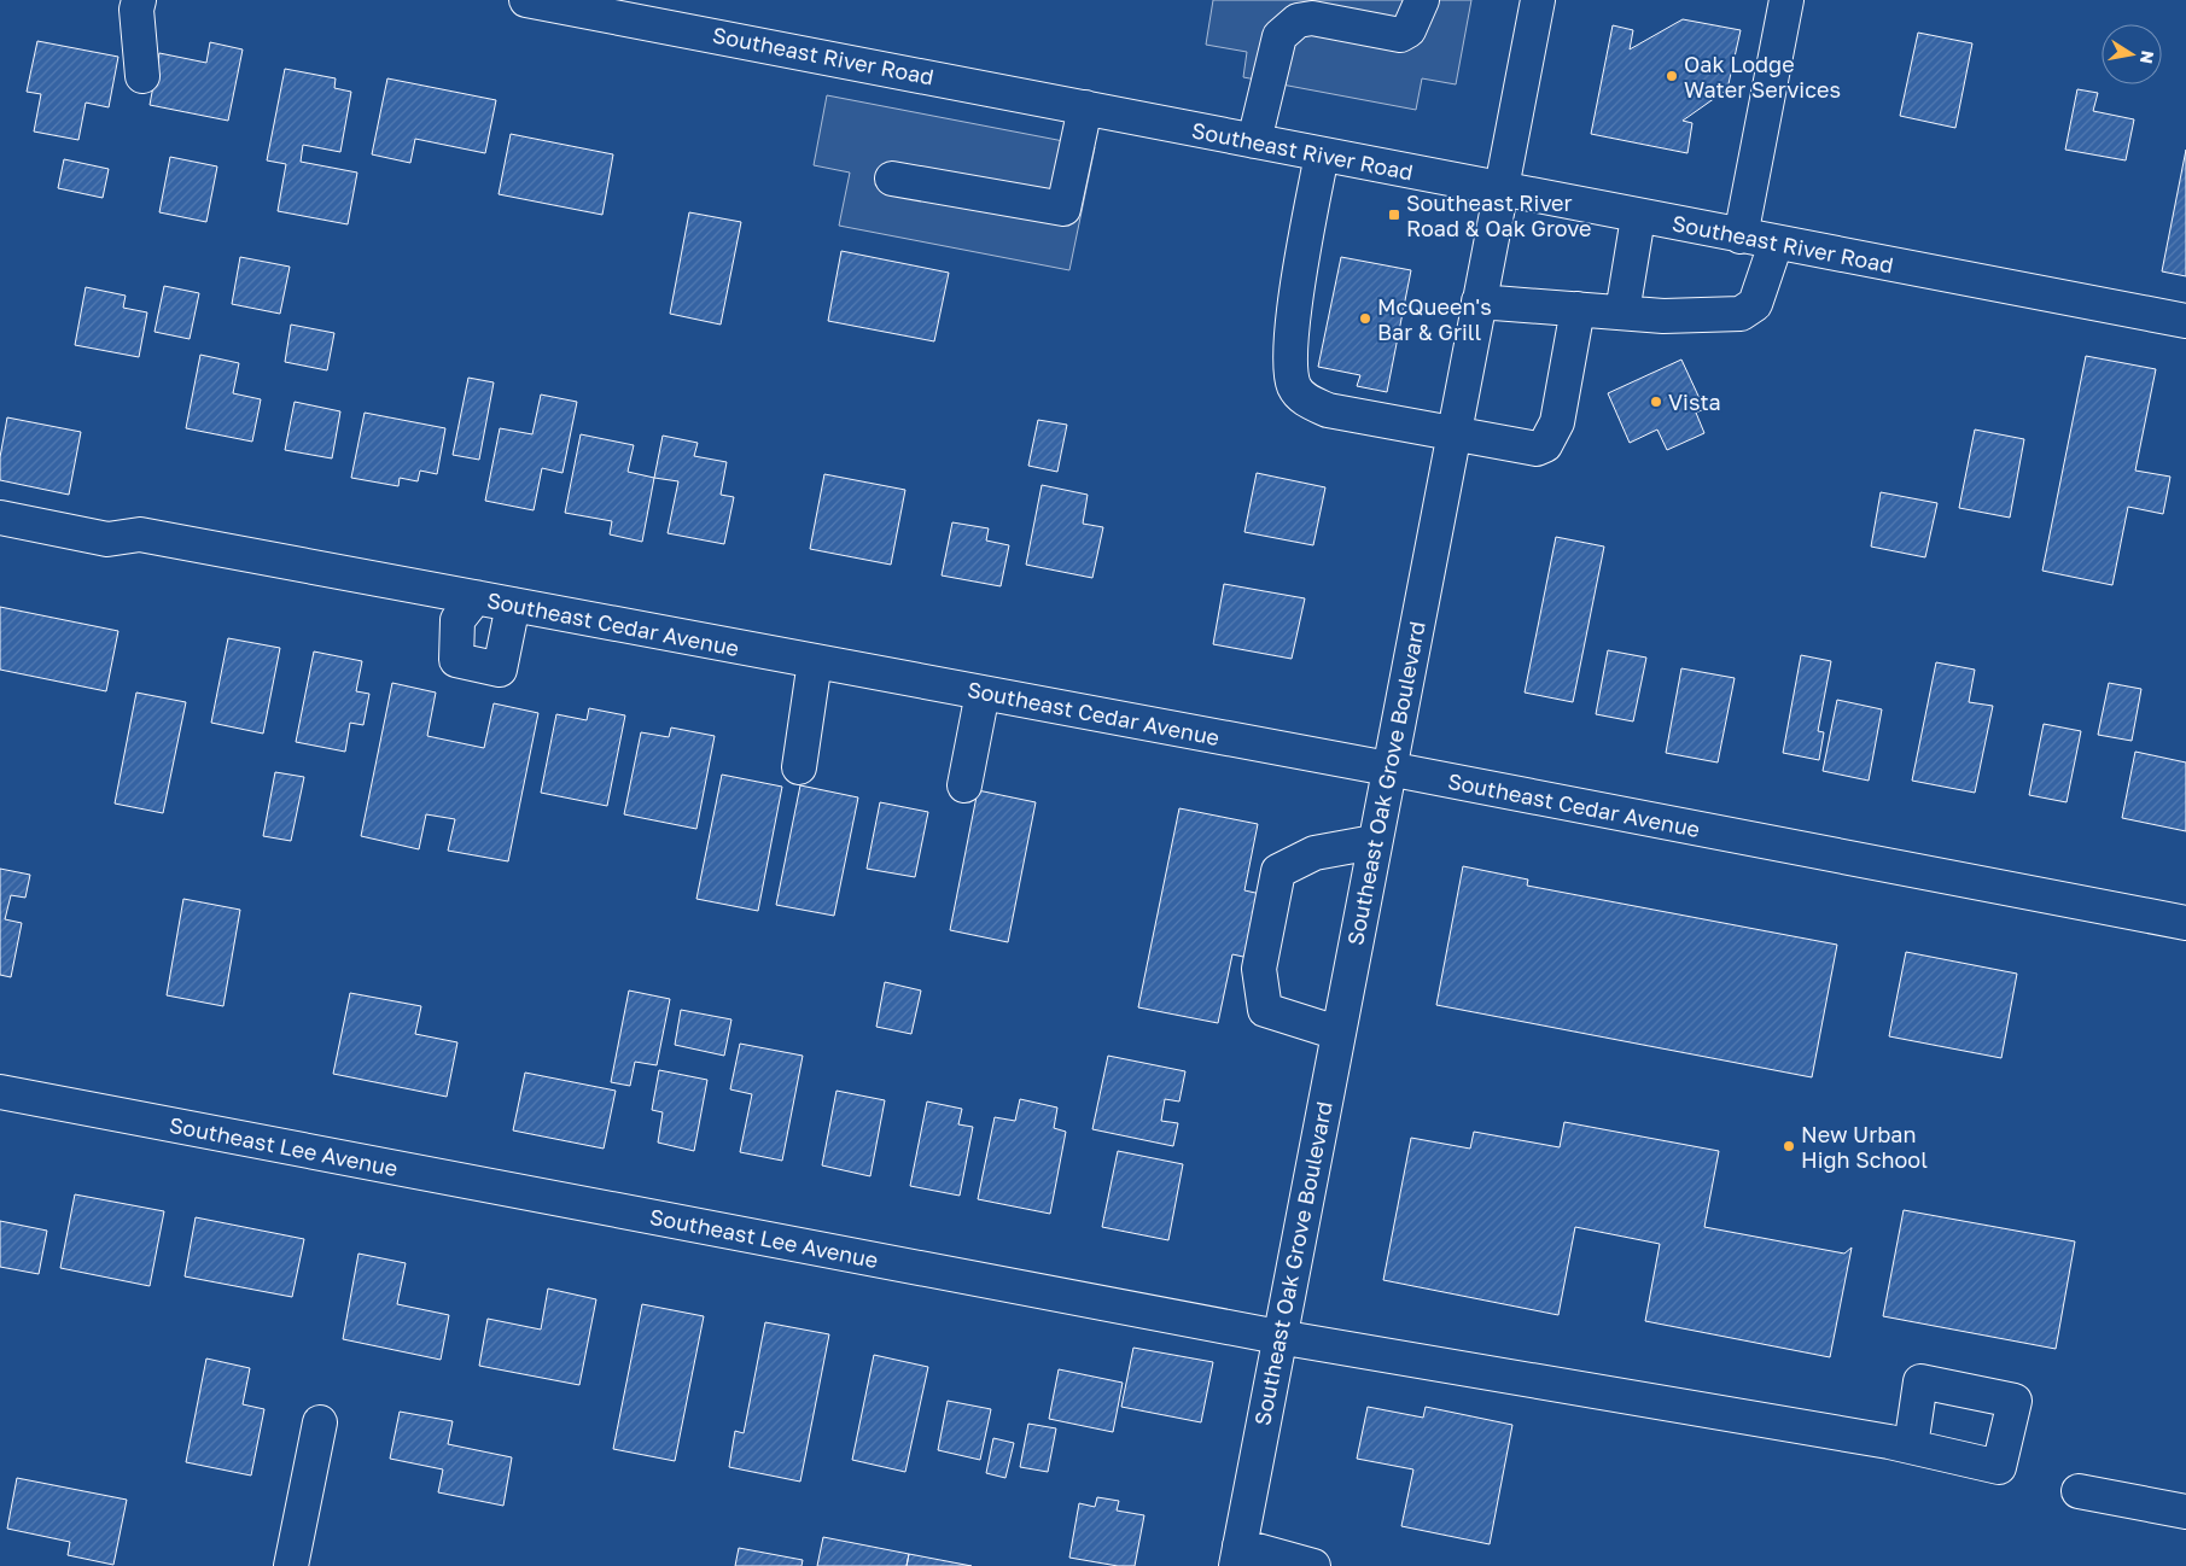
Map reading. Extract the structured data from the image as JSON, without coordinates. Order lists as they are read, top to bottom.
{
  "streets": {
    "street": [
      "Southeast River Road",
      "Southeast Cedar Avenue",
      "Southeast Oak Grove Boulevard",
      "Southeast Lee Avenue"
    ]
  },
  "crossings": [
    ["Southeast River Road", "Southeast Oak Grove Boulevard"],
    ["Southeast Cedar Avenue", "Southeast Oak Grove Boulevard"],
    ["Southeast Oak Grove Boulevard", "Southeast Lee Avenue"]
  ],
  "places": {
    "other": [
      "Oak Lodge Water Services",
      "McQueen's Bar & Grill",
      "Vista",
      "New Urban High School"
    ],
    "transit": ["Southeast River Road & Oak Grove"]
  },
  "north": "right"
}
